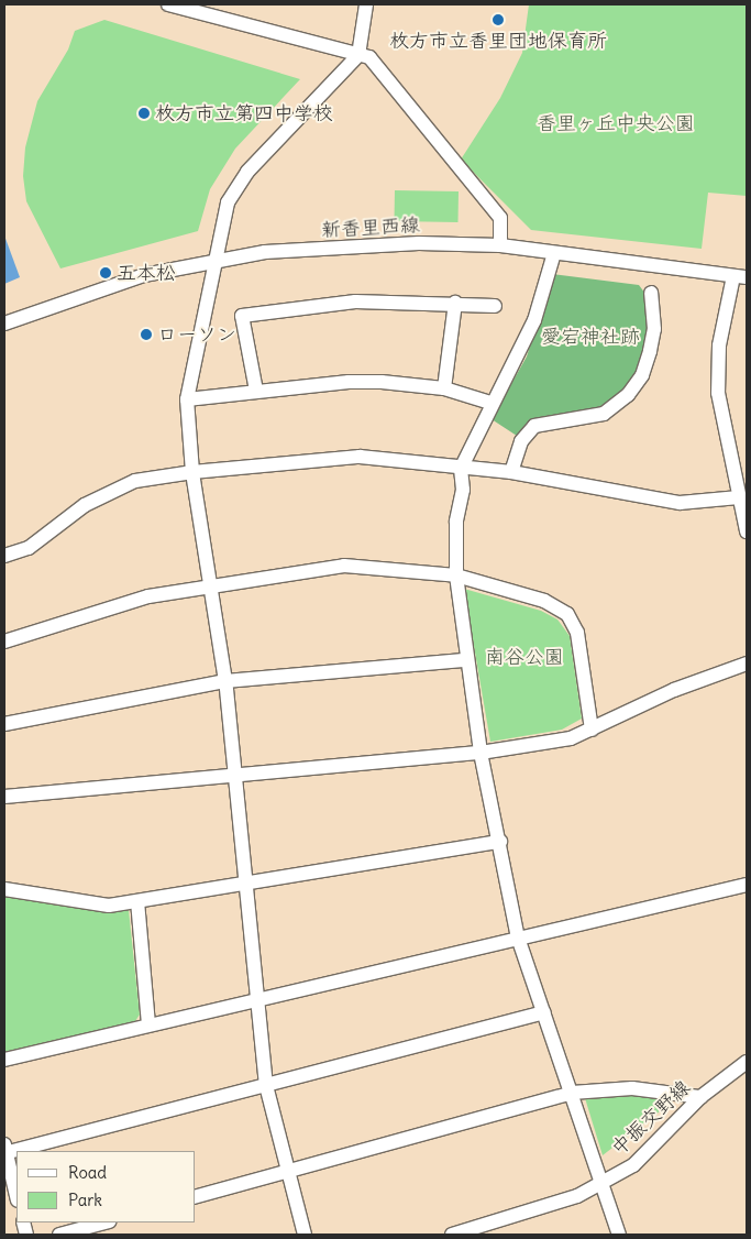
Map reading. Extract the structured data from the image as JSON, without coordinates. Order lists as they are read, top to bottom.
{
  "streets": {
    "street": ["新香里西線", "中振交野線"]
  },
  "parks": ["香里ヶ丘中央公園", "愛宕神社跡", "南谷公園"],
  "places": [
    "枚方市立香里団地保育所",
    "枚方市立第四中学校",
    "五本松",
    "ローソン"
  ],
  "legend": ["Road", "Park"]
}
